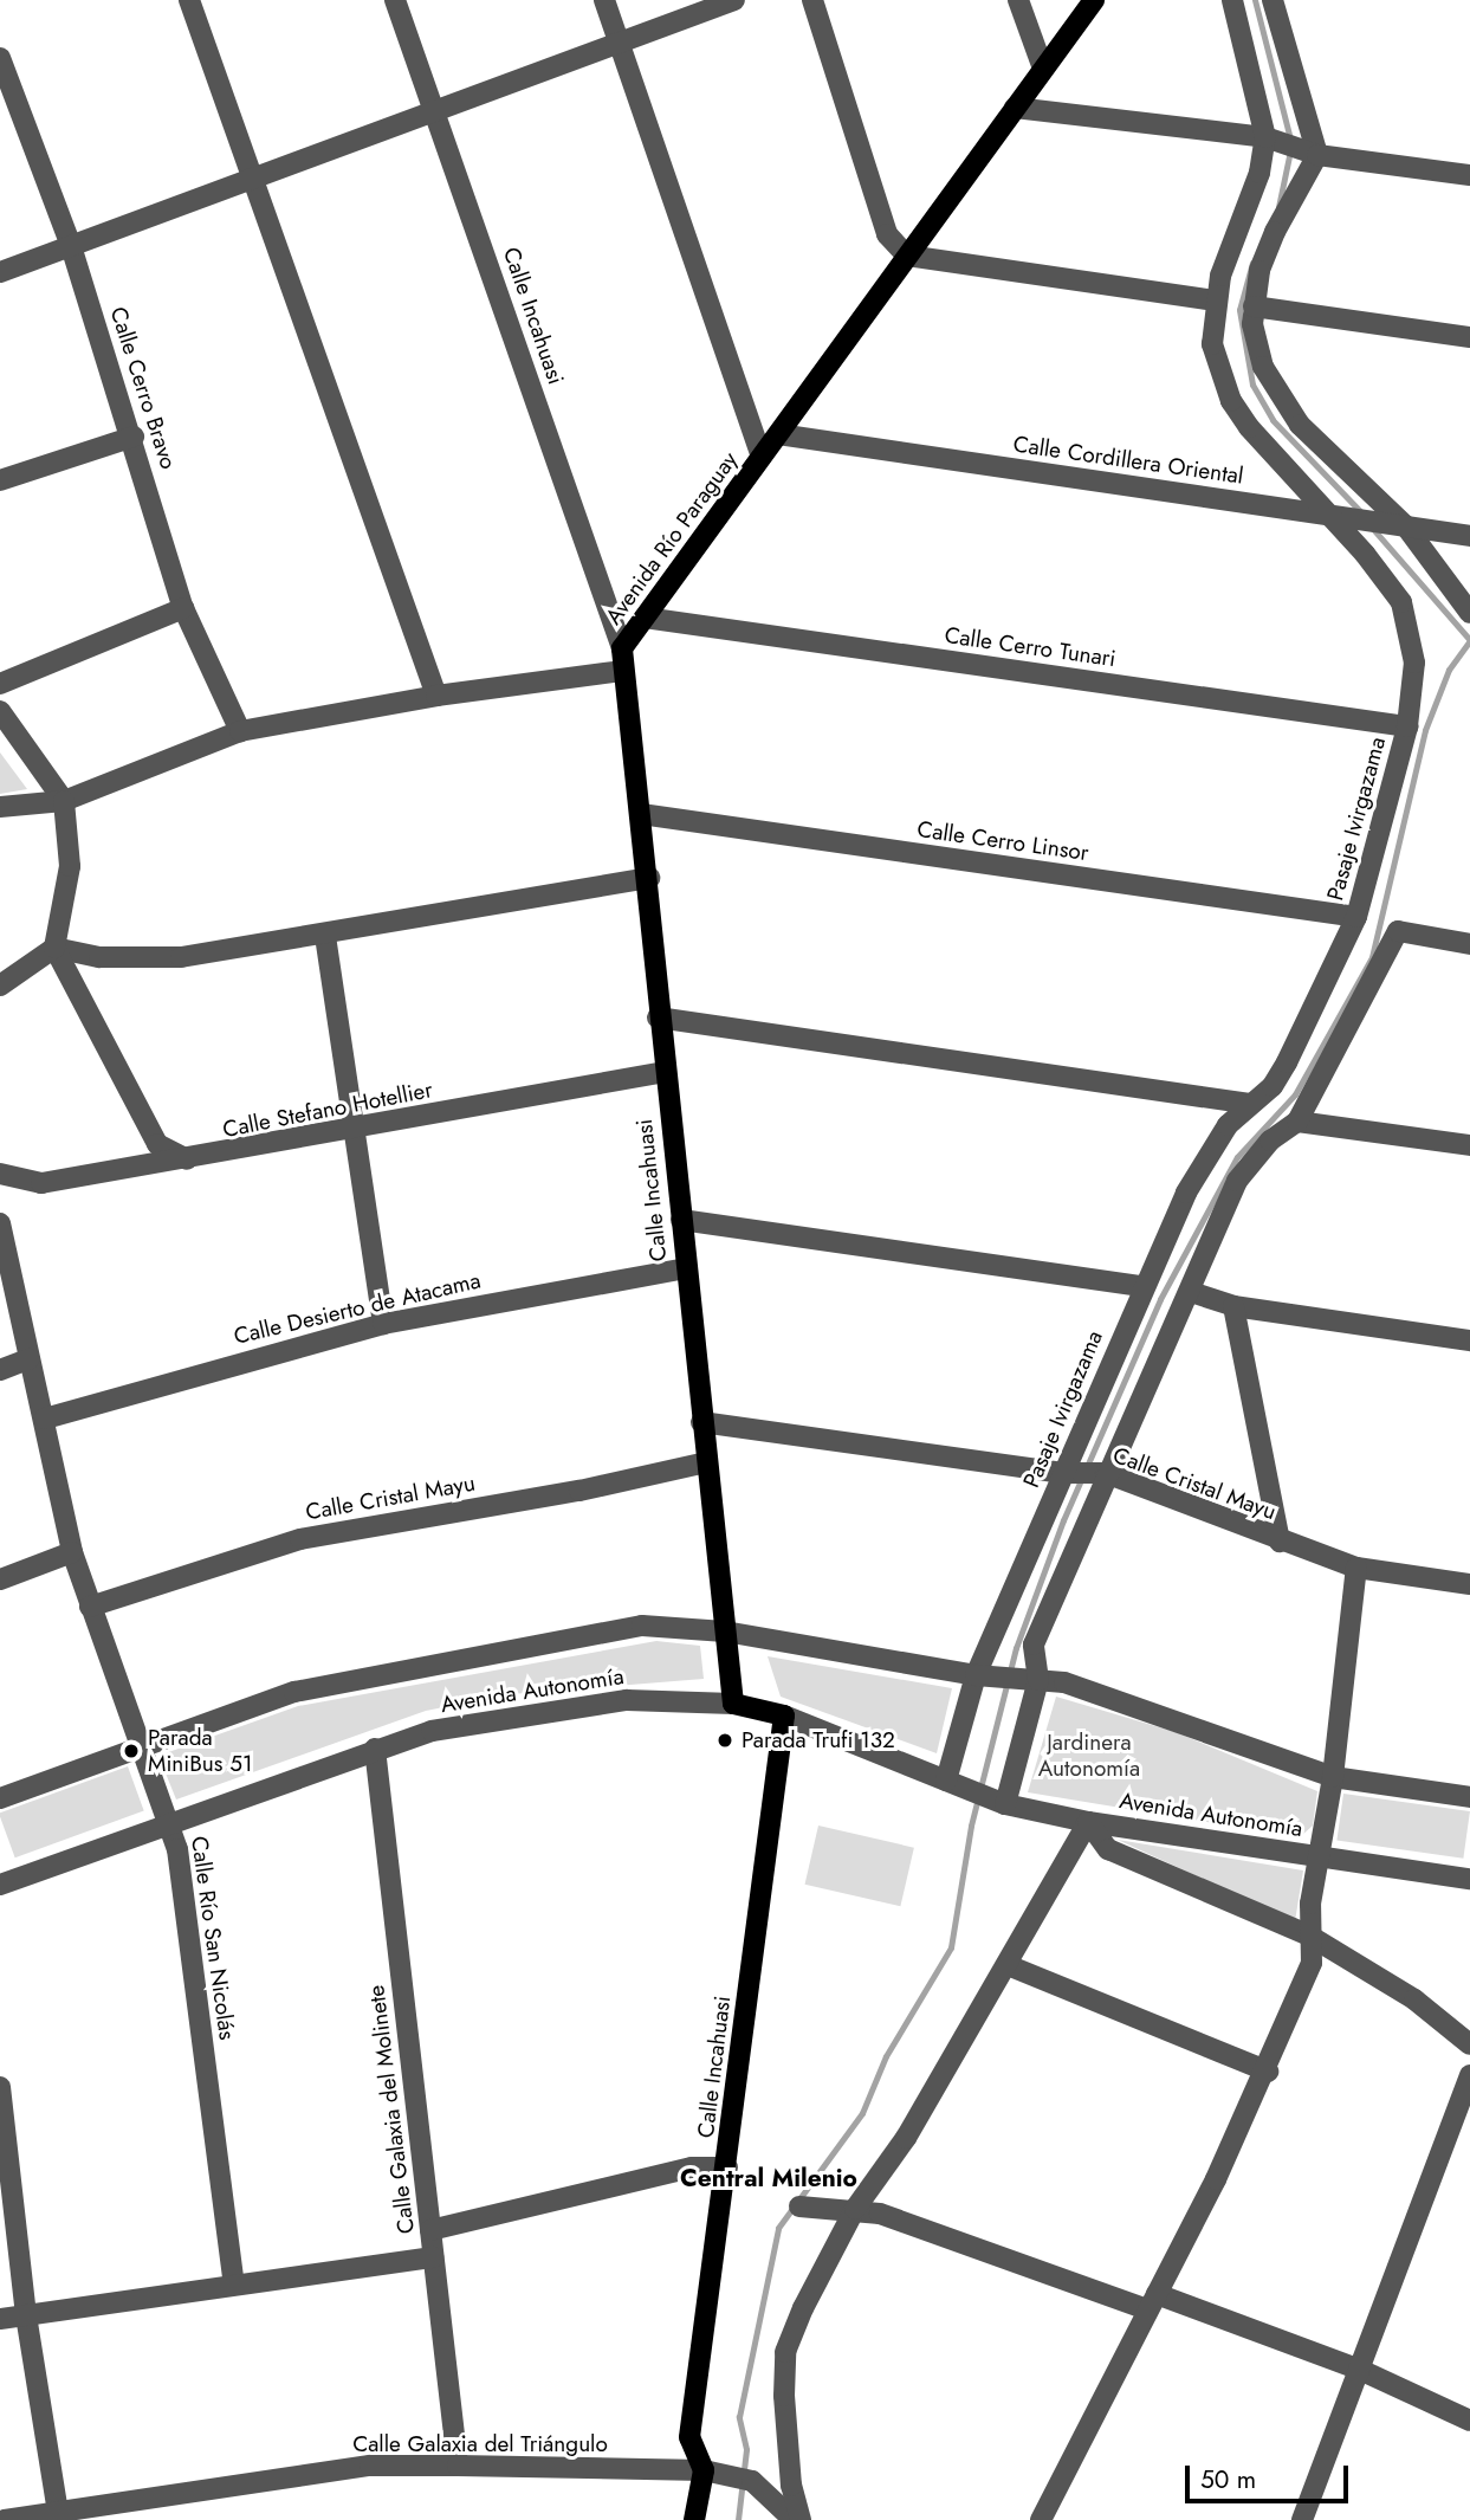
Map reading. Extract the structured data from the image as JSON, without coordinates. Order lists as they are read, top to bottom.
{
  "streets": {
    "main road": ["Calle Incahuasi", "Avenida Río Paraguay", "Avenida Autonomía"],
    "street": [
      "Calle Cerro Bravo",
      "Calle Cordillera Oriental",
      "Calle Cerro Tunari",
      "Pasaje Ivirgazama",
      "Calle Cerro Linsor",
      "Calle Stefano Hotellier",
      "Calle Desierto de Atacama",
      "Calle Cristal Mayu",
      "Calle Río San Nicolás",
      "Calle Galaxia del Molinete",
      "Calle Galaxia del Triángulo"
    ]
  },
  "crossings": [
    ["Calle Incahuasi", "Avenida Río Paraguay"],
    ["Calle Incahuasi", "Calle Cerro Linsor"],
    ["Calle Incahuasi", "Calle Stefano Hotellier"],
    ["Calle Incahuasi", "Calle Desierto de Atacama"],
    ["Calle Incahuasi", "Calle Cristal Mayu"],
    ["Calle Incahuasi", "Avenida Autonomía"],
    ["Calle Incahuasi", "Calle Galaxia del Triángulo"],
    ["Calle Cordillera Oriental", "Avenida Río Paraguay"],
    ["Calle Cordillera Oriental", "Pasaje Ivirgazama"],
    ["Avenida Río Paraguay", "Calle Cerro Tunari"],
    ["Calle Cerro Tunari", "Pasaje Ivirgazama"],
    ["Pasaje Ivirgazama", "Calle Cerro Linsor"],
    ["Pasaje Ivirgazama", "Calle Cristal Mayu"],
    ["Pasaje Ivirgazama", "Avenida Autonomía"],
    ["Calle Desierto de Atacama", "Calle Río San Nicolás"],
    ["Calle Cristal Mayu", "Calle Río San Nicolás"],
    ["Avenida Autonomía", "Calle Río San Nicolás"],
    ["Avenida Autonomía", "Calle Galaxia del Molinete"],
    ["Calle Galaxia del Molinete", "Calle Galaxia del Triángulo"]
  ],
  "districts": ["Central Milenio"],
  "parks": ["Jardinera Autonomía"],
  "places": ["Parada Trufi 132", "Parada MiniBus 51"],
  "scale_bar": "50 m"
}
